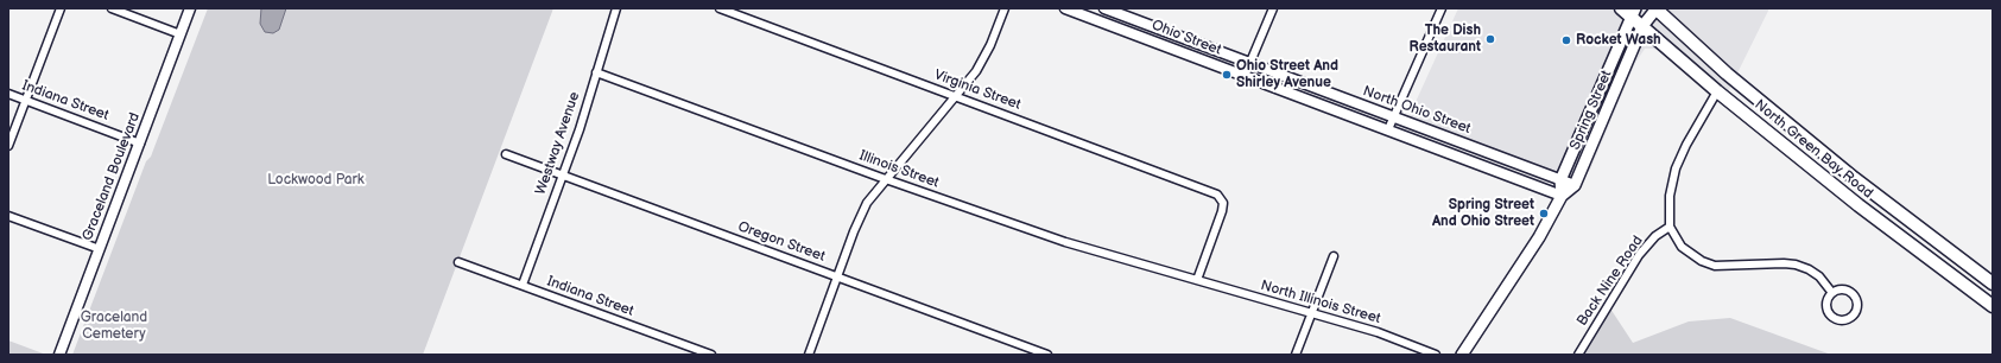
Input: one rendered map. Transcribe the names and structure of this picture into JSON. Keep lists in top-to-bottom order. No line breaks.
{"streets":{"main road":["Spring Street","North Green Bay Road"],"street":["Ohio Street","Virginia Street","Indiana Street","North Ohio Street","Westway Avenue","Illinois Street","Graceland Boulevard","Oregon Street","Back Nine Road","North Illinois Street"]},"crossings":[["Ohio Street","North Ohio Street"],["Virginia Street","Illinois Street"],["Virginia Street","North Illinois Street"],["Indiana Street","Westway Avenue"],["Indiana Street","Graceland Boulevard"],["North Ohio Street","Spring Street"],["Spring Street","North Green Bay Road"],["Westway Avenue","Illinois Street"],["Westway Avenue","Oregon Street"],["Illinois Street","North Illinois Street"]],"parks":["Lockwood Park","Graceland Cemetery"],"places":["The Dish Restaurant","Rocket Wash","Ohio Street And Shirley Avenue","Spring Street And Ohio Street"]}
